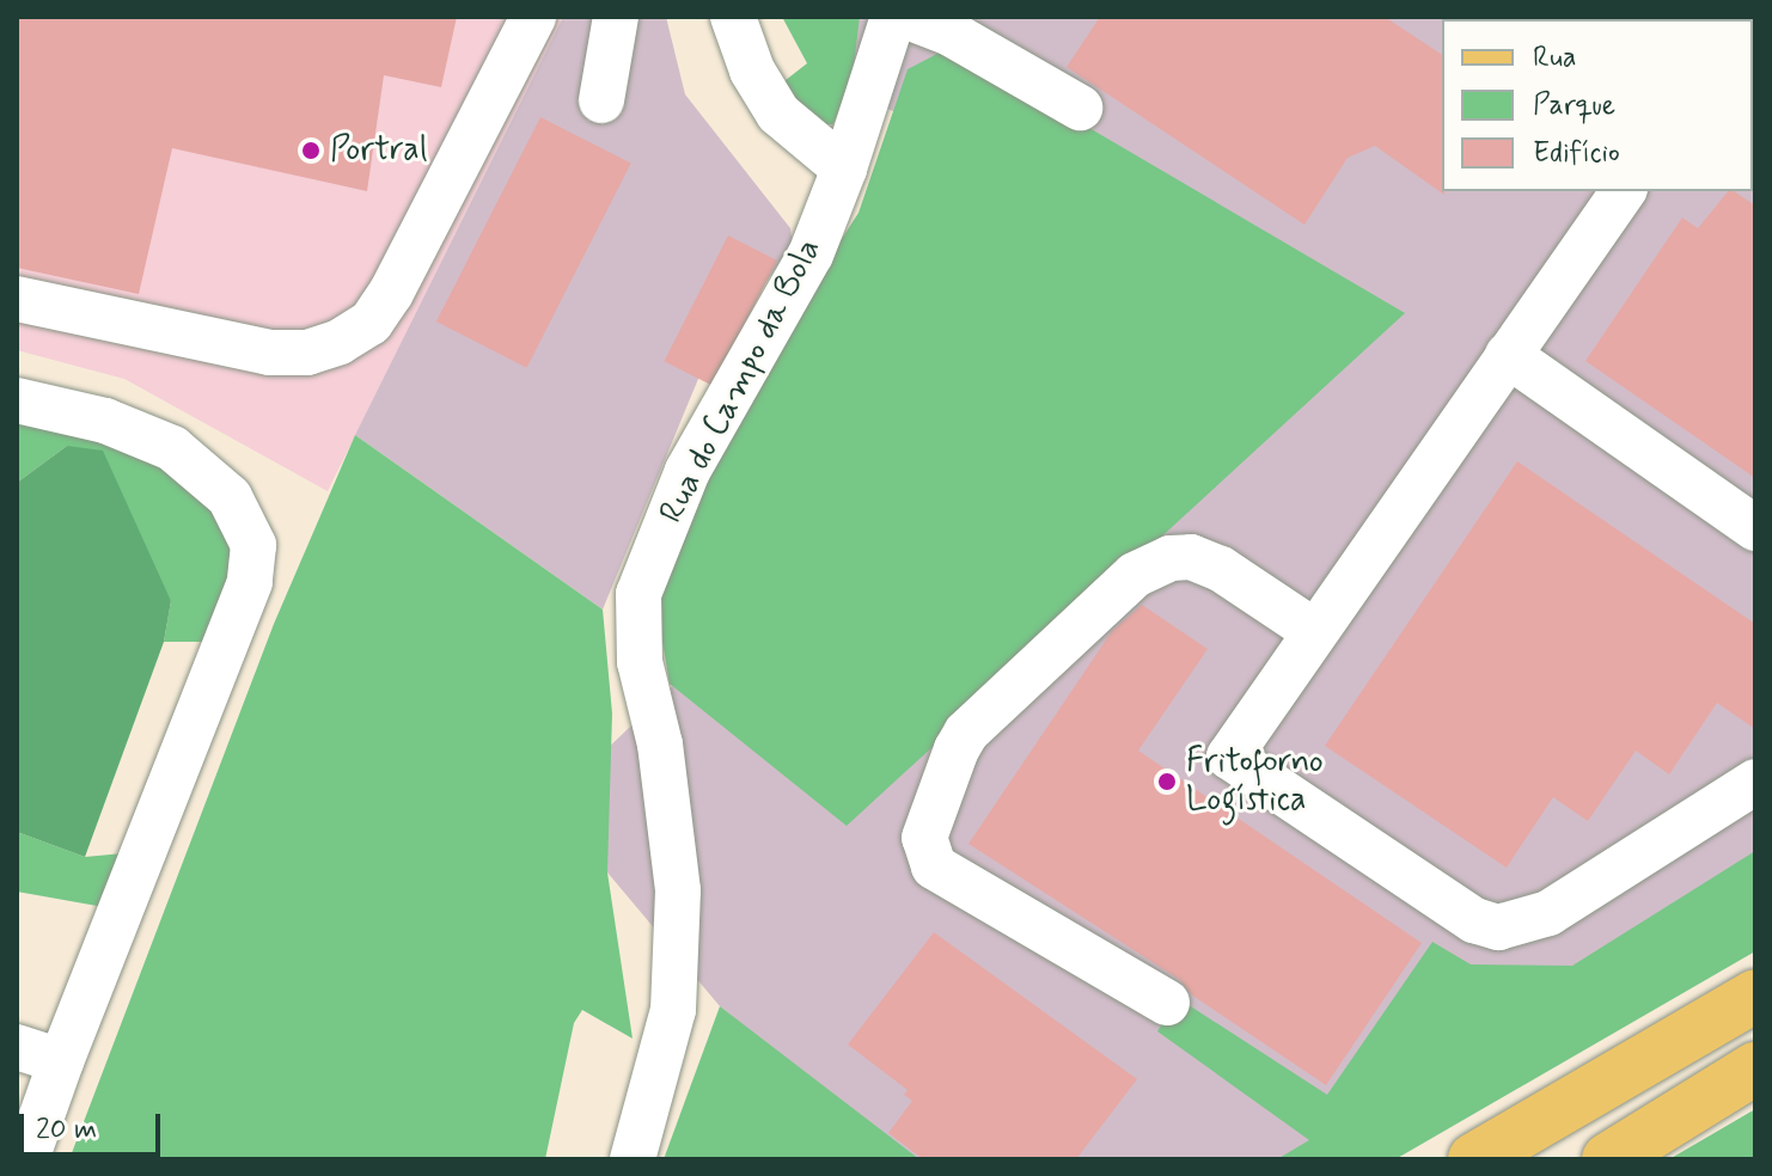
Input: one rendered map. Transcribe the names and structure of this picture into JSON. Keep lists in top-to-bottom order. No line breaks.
{"streets":{"street":["Rua do Campo da Bola"]},"places":["Portral","Fritoforno Logística"],"legend":["Rua","Parque","Edifício"],"scale_bar":"20 m"}
